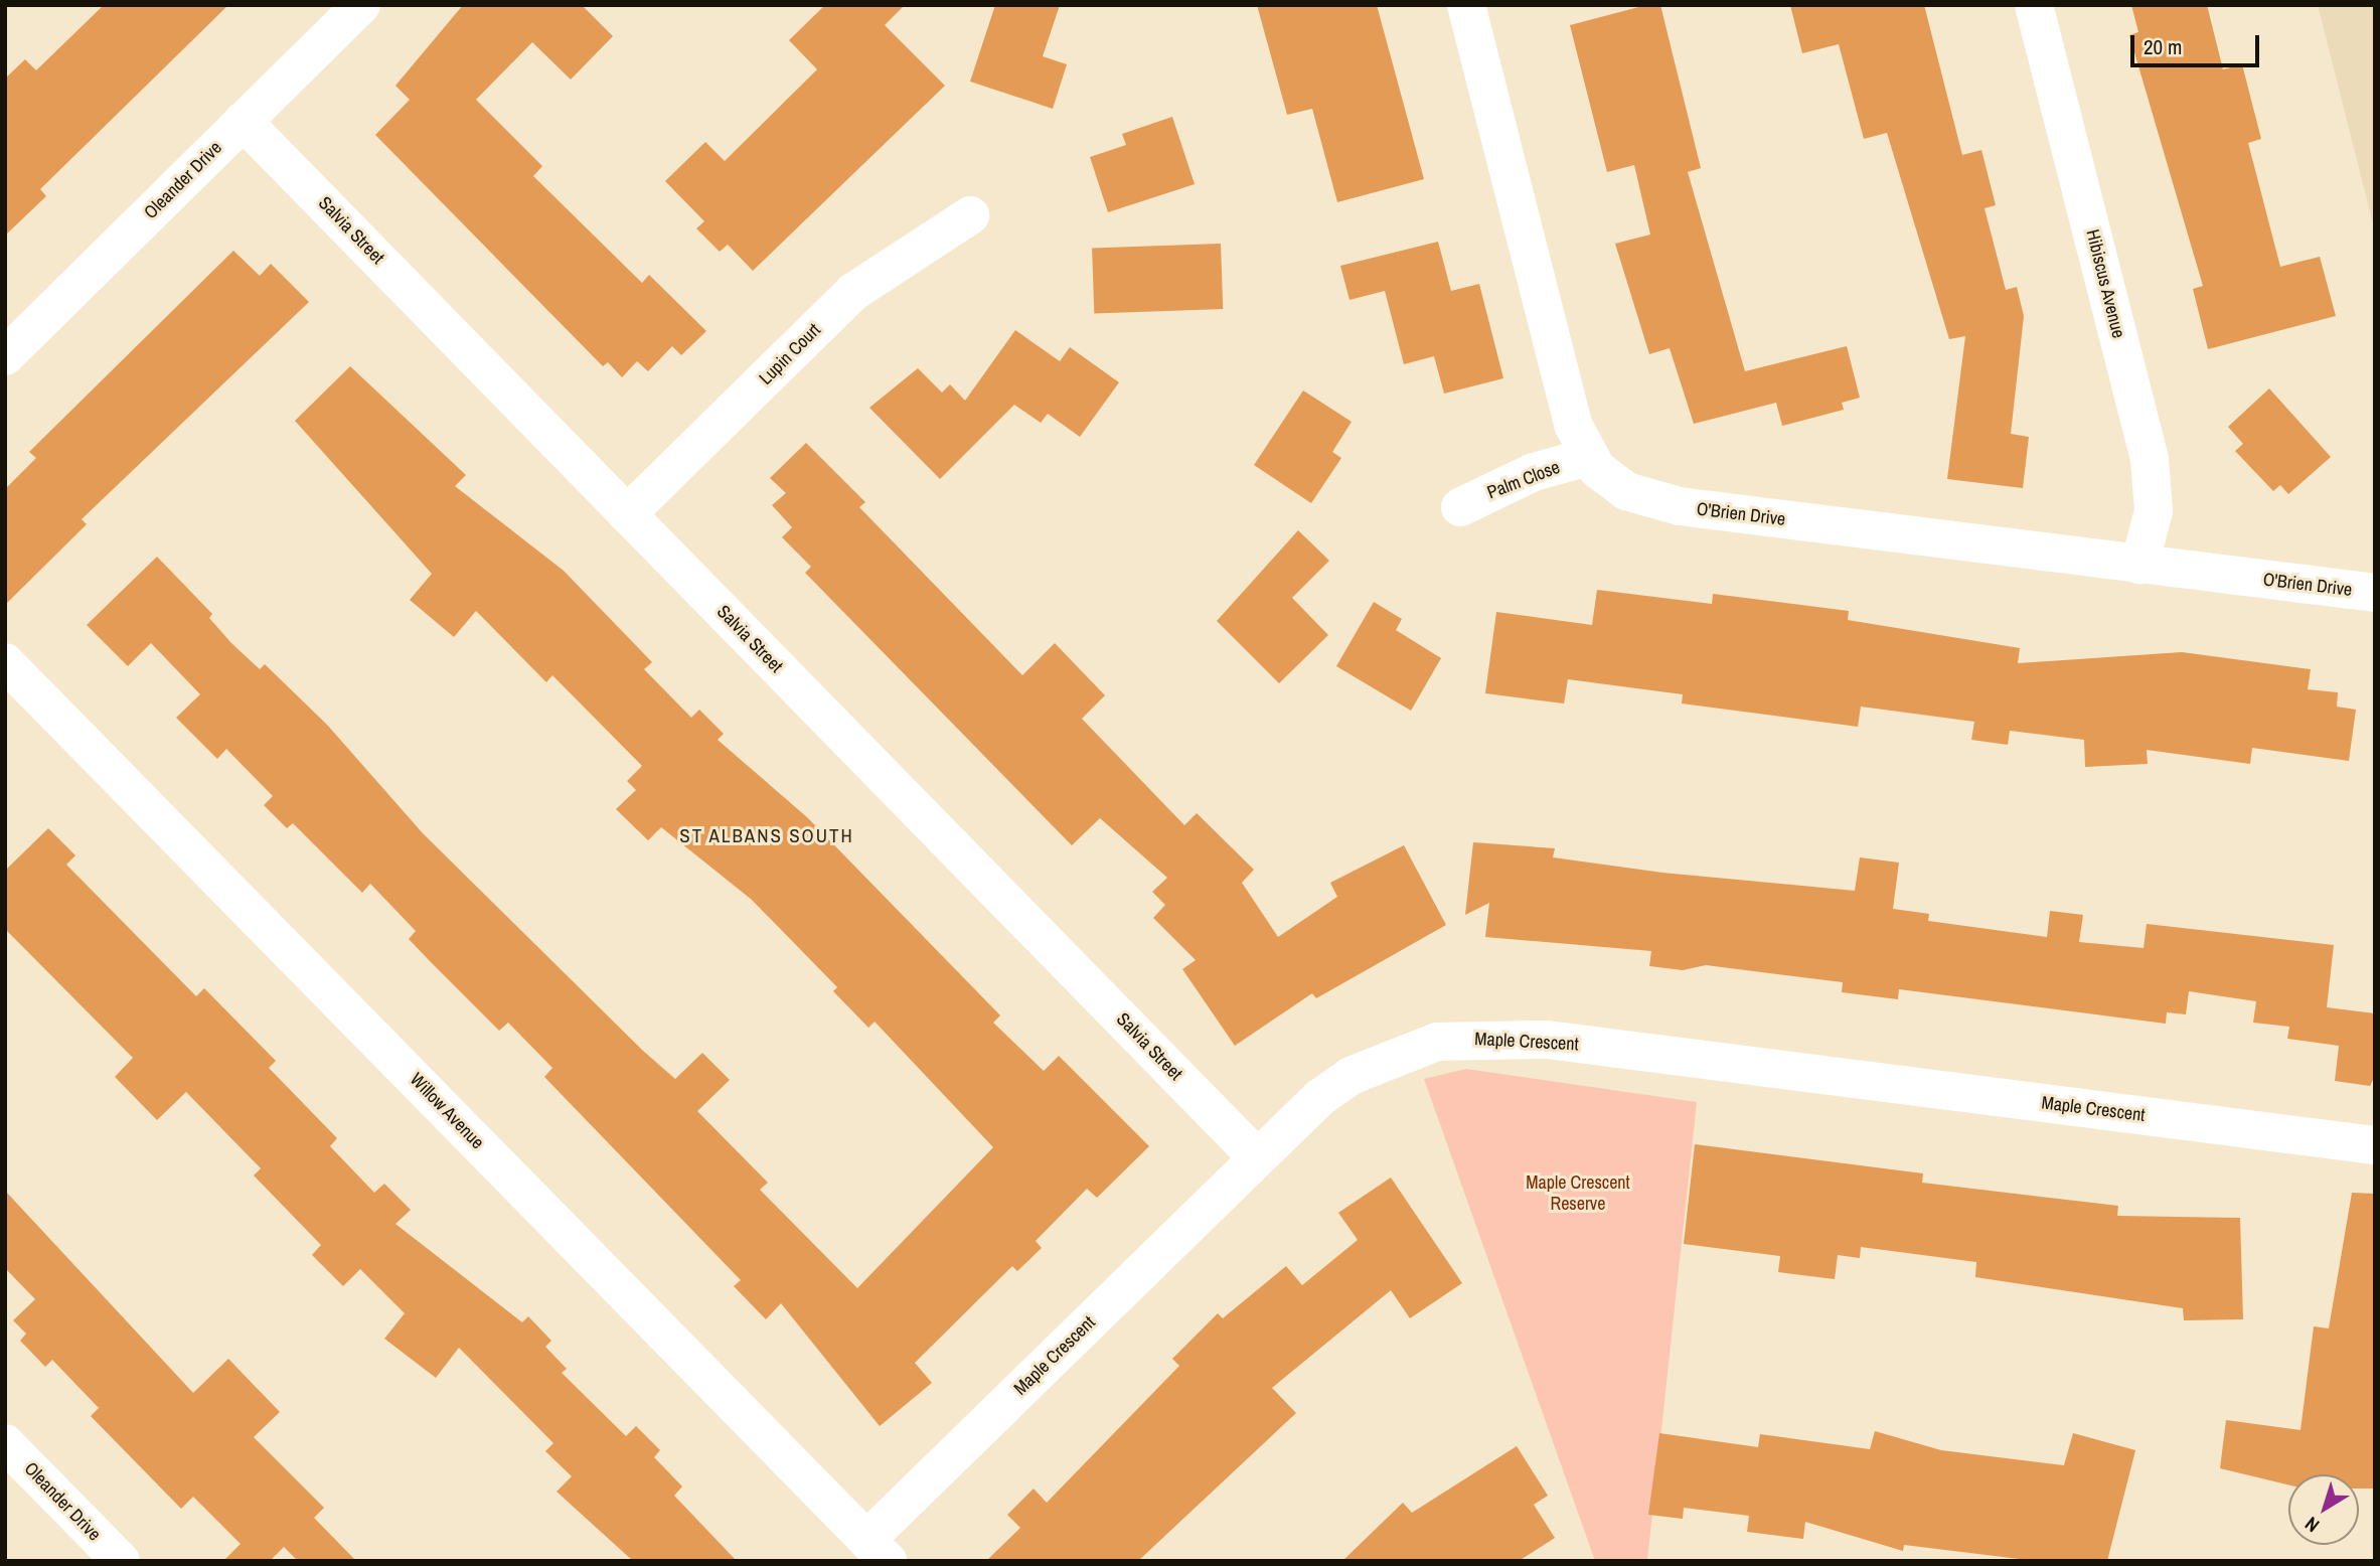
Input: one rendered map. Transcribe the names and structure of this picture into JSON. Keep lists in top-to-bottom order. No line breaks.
{"streets":{"street":["Oleander Drive","Salvia Street","Hibiscus Avenue","Lupin Court","Palm Close","O'Brien Drive","Maple Crescent","Willow Avenue"]},"crossings":[["Oleander Drive","Salvia Street"],["Salvia Street","Lupin Court"],["Salvia Street","Maple Crescent"],["Hibiscus Avenue","O'Brien Drive"],["Palm Close","O'Brien Drive"],["Maple Crescent","Willow Avenue"]],"districts":["ST ALBANS SOUTH"],"parks":["Maple Crescent Reserve"],"scale_bar":"20 m","north":"bottom left"}
